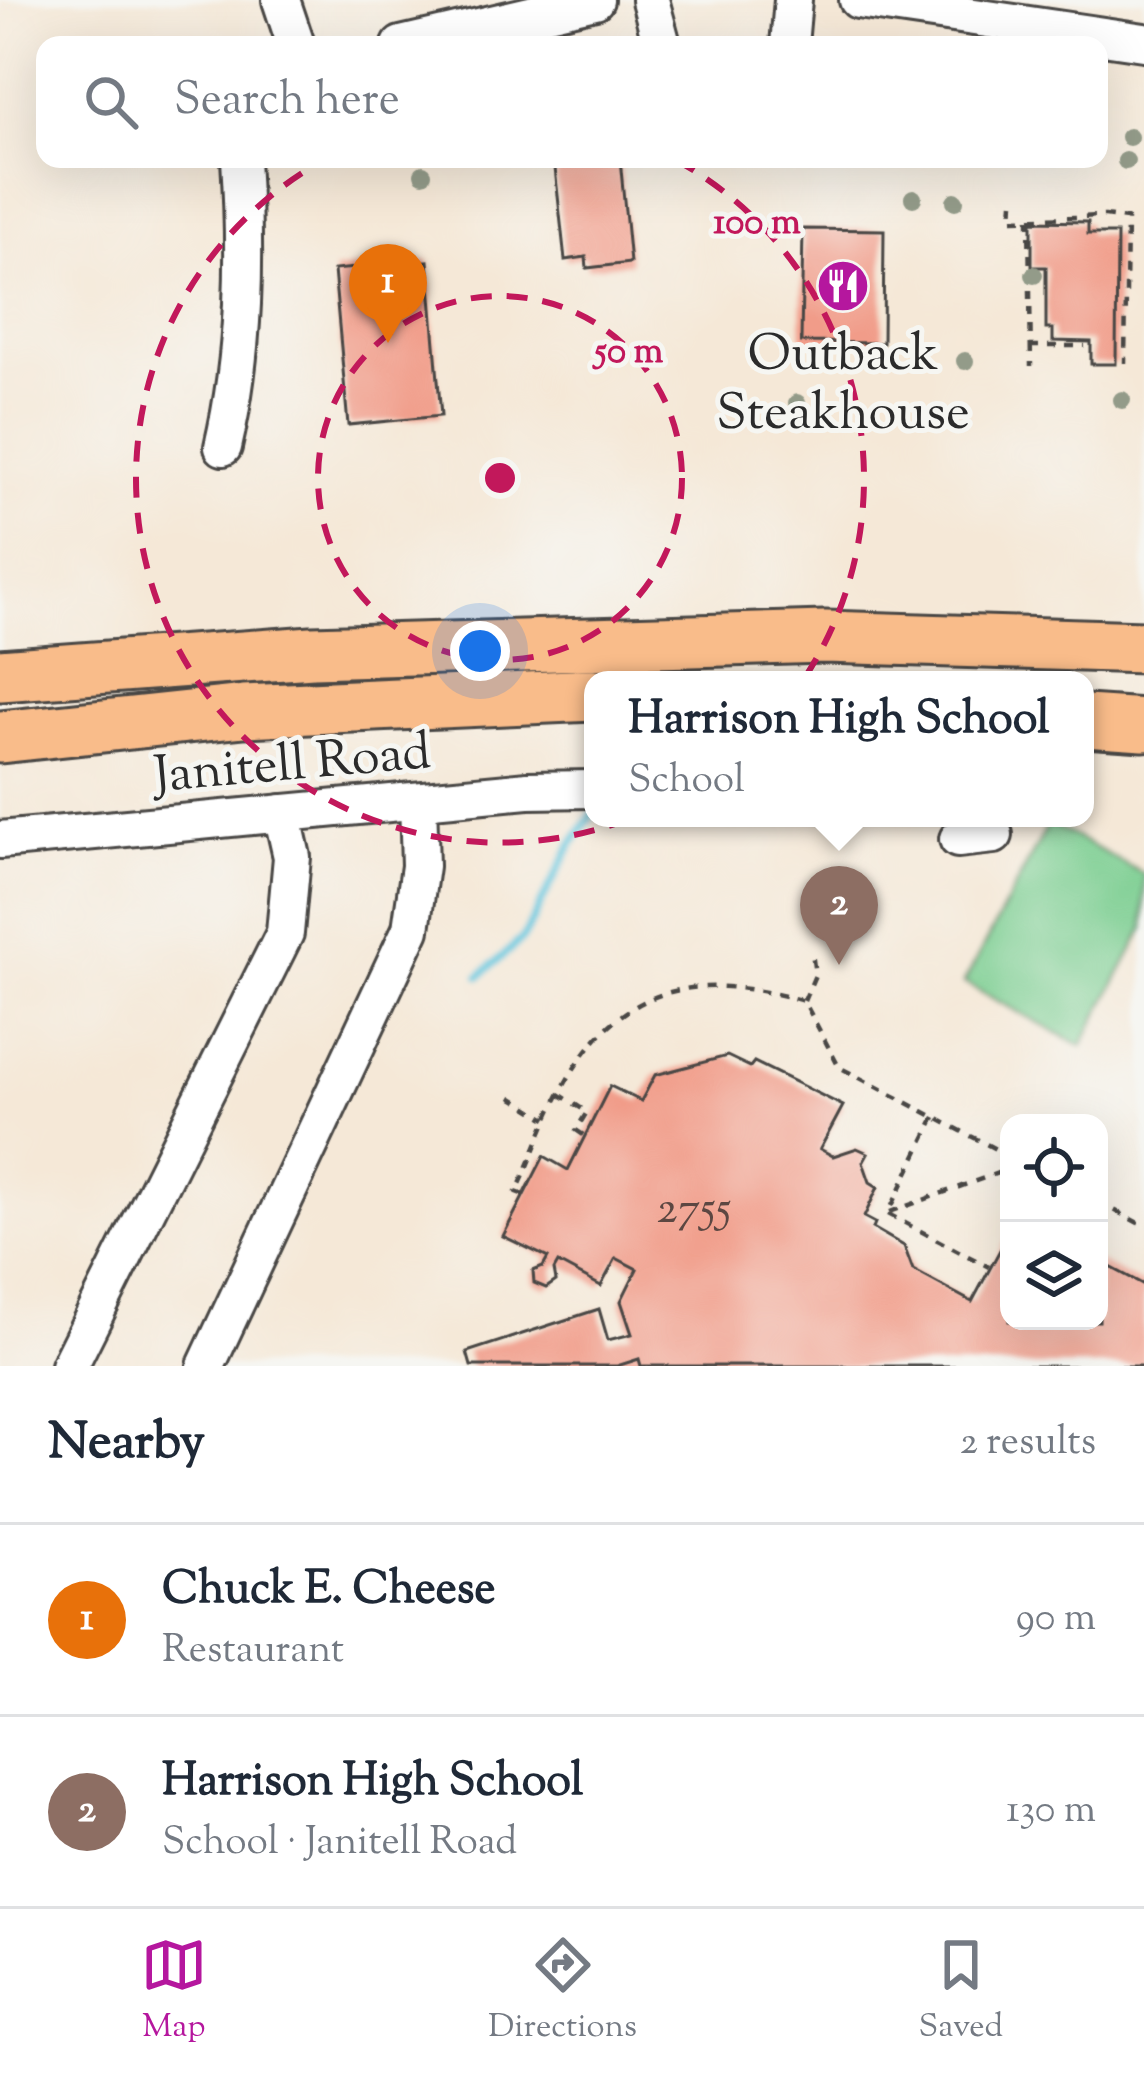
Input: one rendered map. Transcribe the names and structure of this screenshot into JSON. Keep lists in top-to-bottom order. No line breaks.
{"streets":{"street":["Janitell Road"]},"places":{"restaurant":["Outback Steakhouse"]},"house_numbers":["2755"],"page":{"search":"Search here","pins":["1","2"],"popup":["Harrison High School","School"],"heading":["Nearby","2 results"],"list":[{"mark":"1","name":"Chuck E. Cheese","note":"Restaurant","value":"90 m"},{"mark":"2","name":"Harrison High School","note":"School · Janitell Road","value":"130 m"}],"nav":["Map","Directions","Saved"]},"rings":["100 m","50 m"]}
